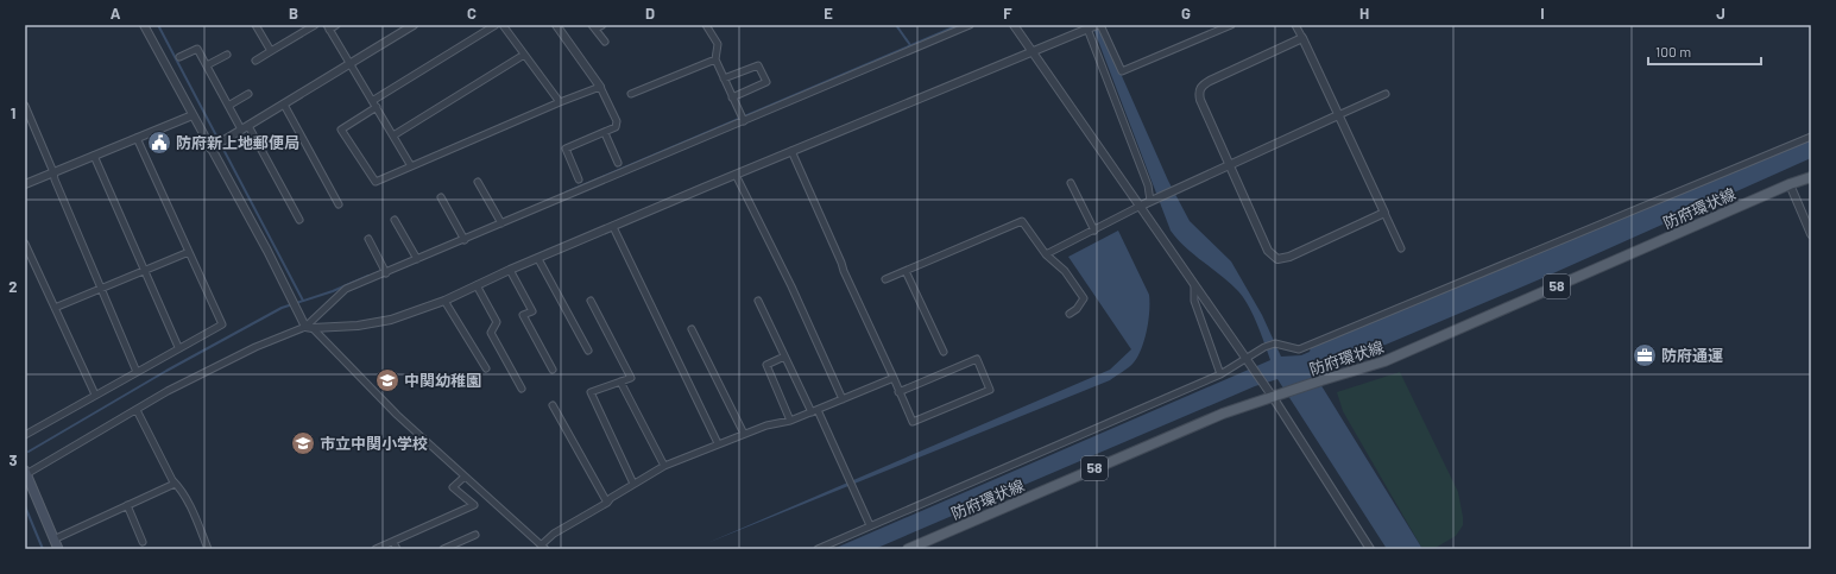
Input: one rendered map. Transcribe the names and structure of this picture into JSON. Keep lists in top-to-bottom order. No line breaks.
{"streets":{"main road":["防府環状線","58"]},"places":{"public building":["防府新上地郵便局"],"office":["防府通運"],"school or university":["中関幼稚園","市立中関小学校"]},"scale_bar":"100 m","grid":{"columns":["A","B","C","D","E","F","G","H","I","J"],"rows":["1","2","3"]}}
